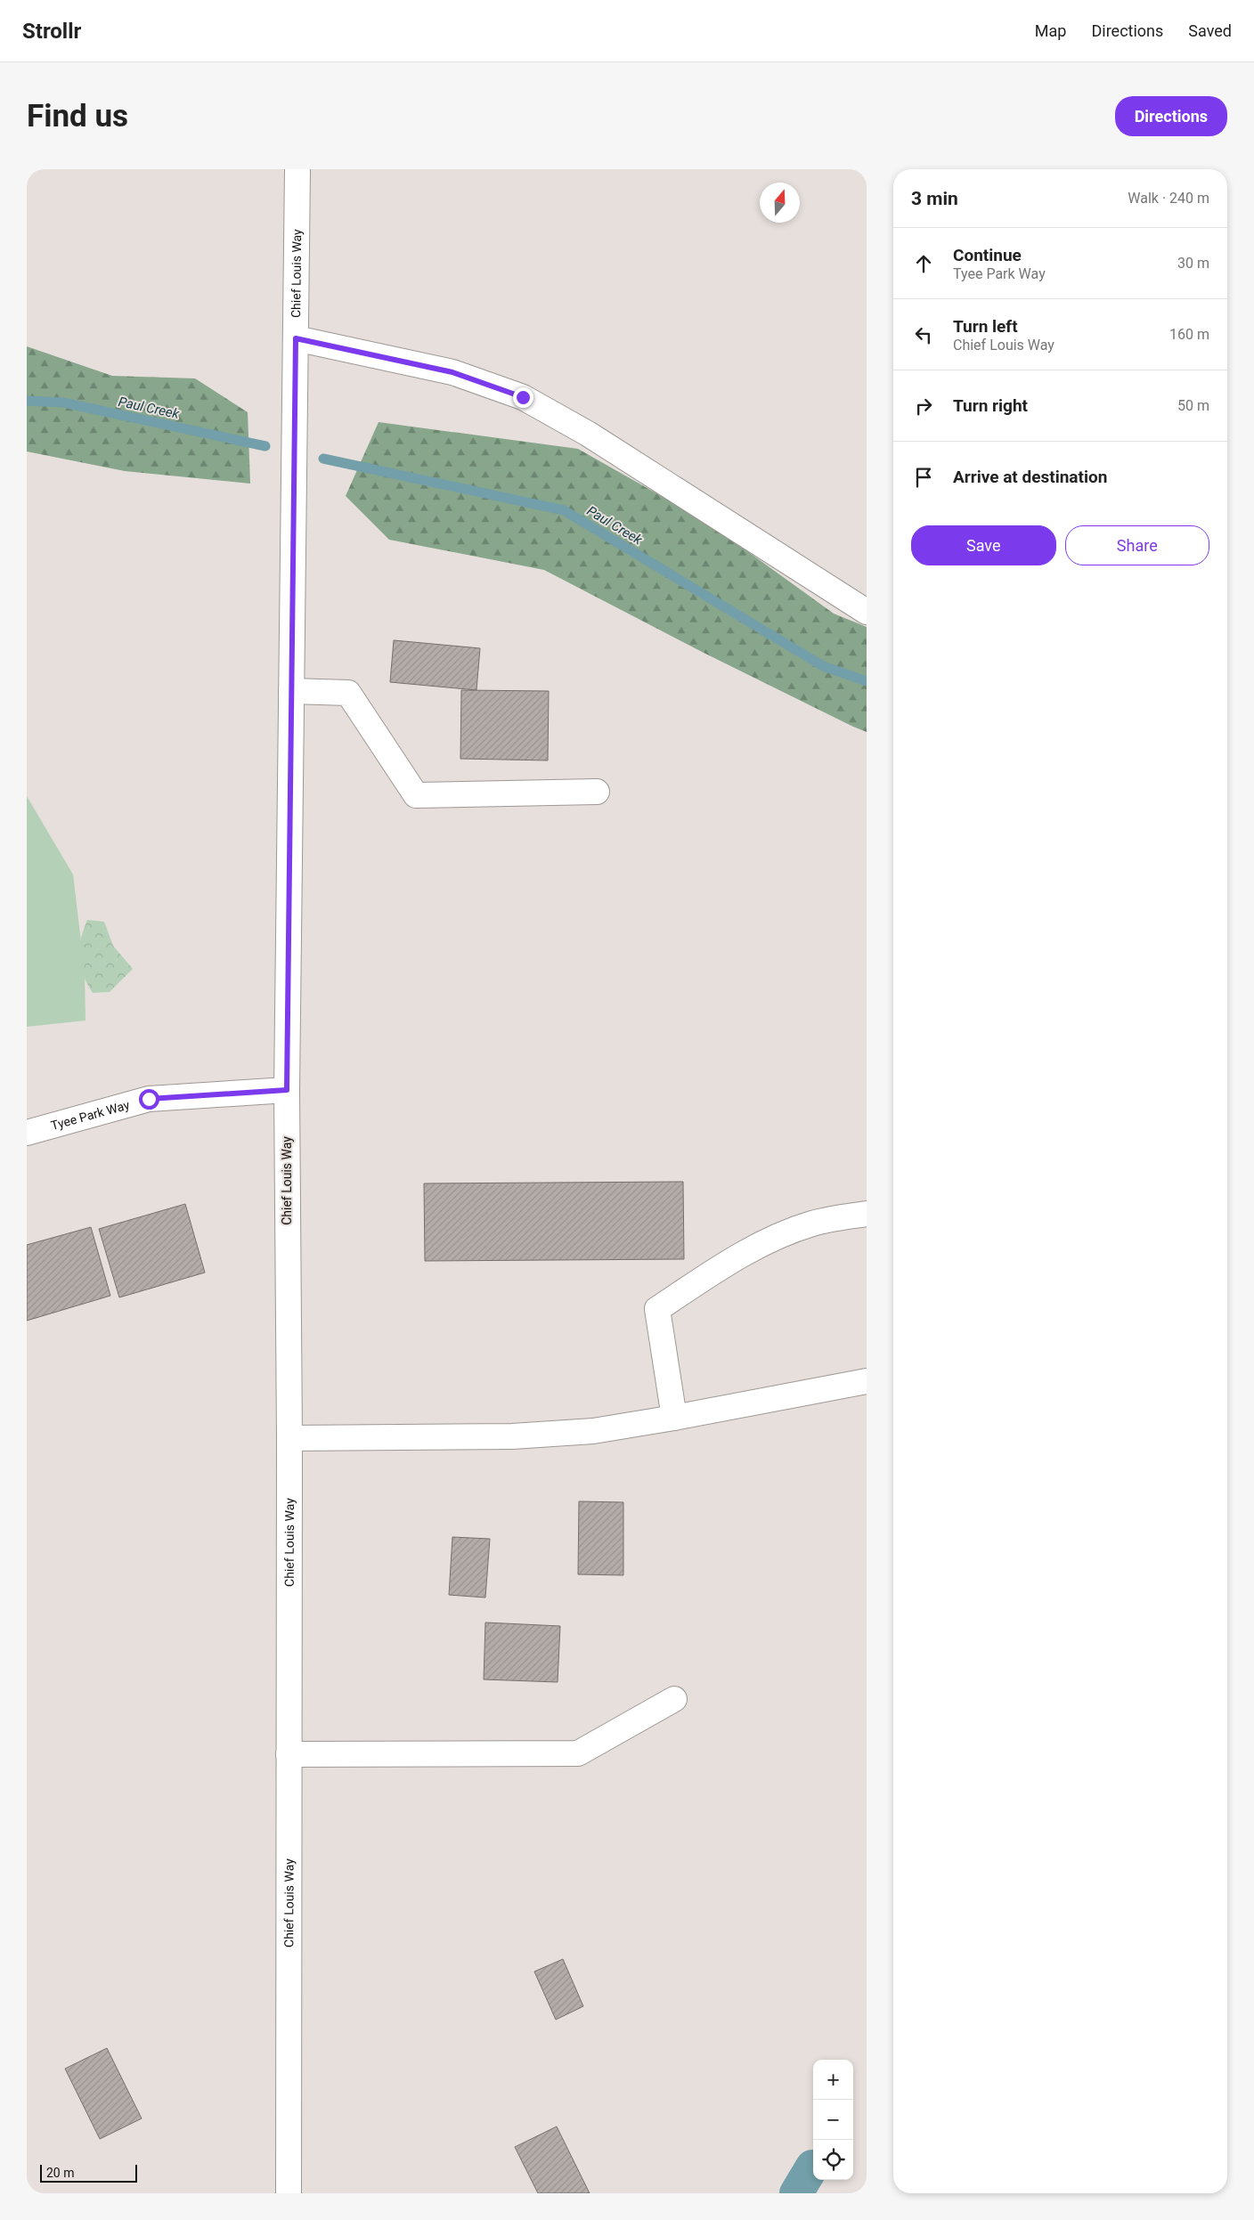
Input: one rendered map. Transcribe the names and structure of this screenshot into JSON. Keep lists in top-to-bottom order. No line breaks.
{"streets":{"street":["Chief Louis Way","Tyee Park Way"]},"crossings":[["Chief Louis Way","Tyee Park Way"]],"water":["Paul Creek"],"scale_bar":"20 m","north":"top","page":{"header":"Strollr","nav":["Map","Directions","Saved"],"buttons":["Directions",["Save","Share"]],"title":"Find us","heading":["3 min","Walk · 240 m"],"list":[["Continue","Tyee Park Way","30 m"],["Turn left","Chief Louis Way","160 m"],["Turn right","50 m"],"Arrive at destination"],"map_buttons":["+","−"],"scale":"20 m"}}
